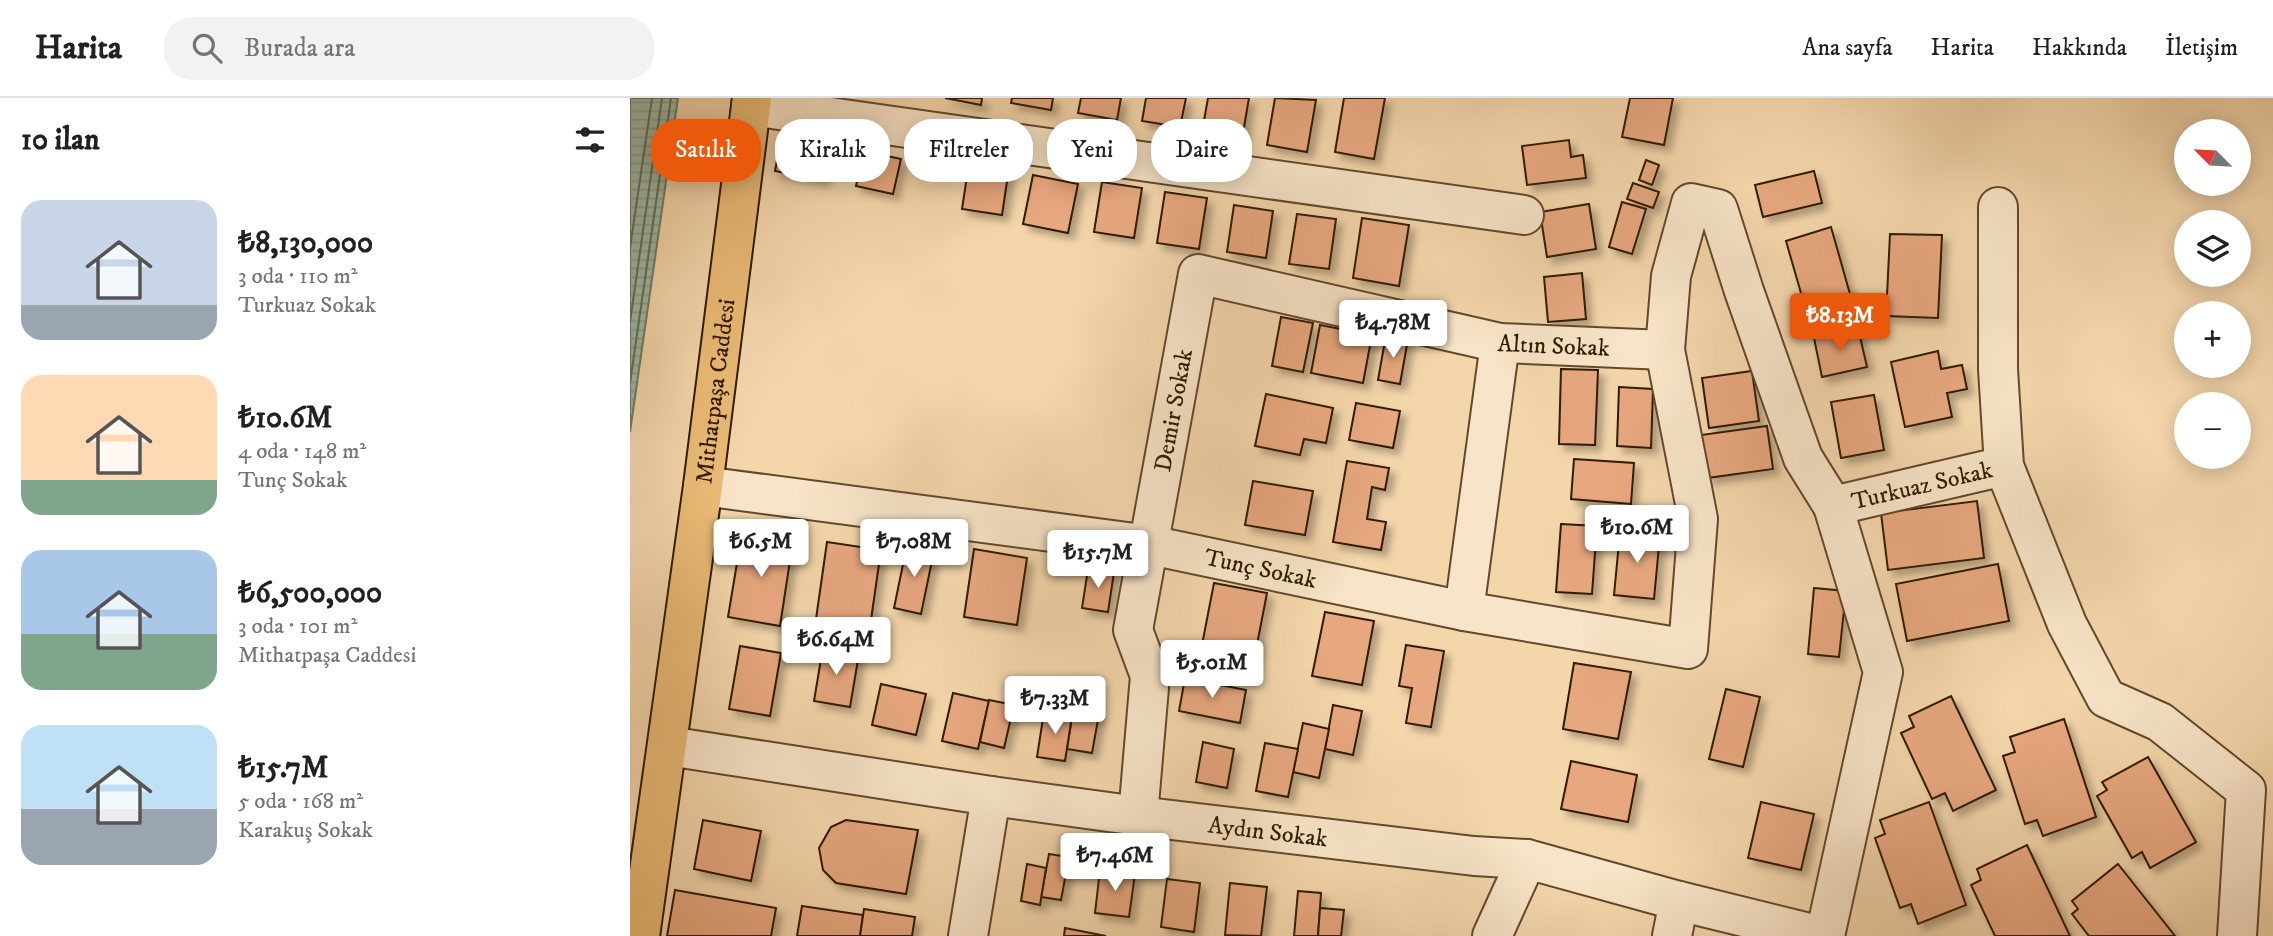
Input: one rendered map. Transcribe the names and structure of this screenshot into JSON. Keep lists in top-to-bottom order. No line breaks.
{"streets":{"main road":["Mithatpaşa Caddesi"],"street":["Altın Sokak","Demir Sokak","Turkuaz Sokak","Tunç Sokak","Aydın Sokak"]},"crossings":[["Altın Sokak","Demir Sokak"],["Altın Sokak","Turkuaz Sokak"],["Altın Sokak","Tunç Sokak"],["Mithatpaşa Caddesi","Tunç Sokak"],["Mithatpaşa Caddesi","Aydın Sokak"],["Demir Sokak","Tunç Sokak"],["Demir Sokak","Aydın Sokak"],["Turkuaz Sokak","Tunç Sokak"]],"north":"top left","page":{"header":"Harita","search":"Burada ara","nav":["Ana sayfa","Harita","Hakkında","İletişim"],"heading":"10 ilan","map_buttons":["+","−"],"chip":["Satılık","Kiralık","Filtreler","Yeni","Daire"],"list":[{"name":"₺8,130,000","note":"3 oda · 110 m² · Turkuaz Sokak"},{"name":"₺10.6M","note":"4 oda · 148 m² · Tunç Sokak"},{"name":"₺6,500,000","note":"3 oda · 101 m² · Mithatpaşa Caddesi"},{"name":"₺15.7M","note":"5 oda · 168 m² · Karakuş Sokak"}],"price":["₺8.13M","₺4.78M","₺10.6M","₺6.5M","₺7.08M","₺15.7M","₺6.64M","₺5.01M","₺7.33M","₺7.46M"]}}
